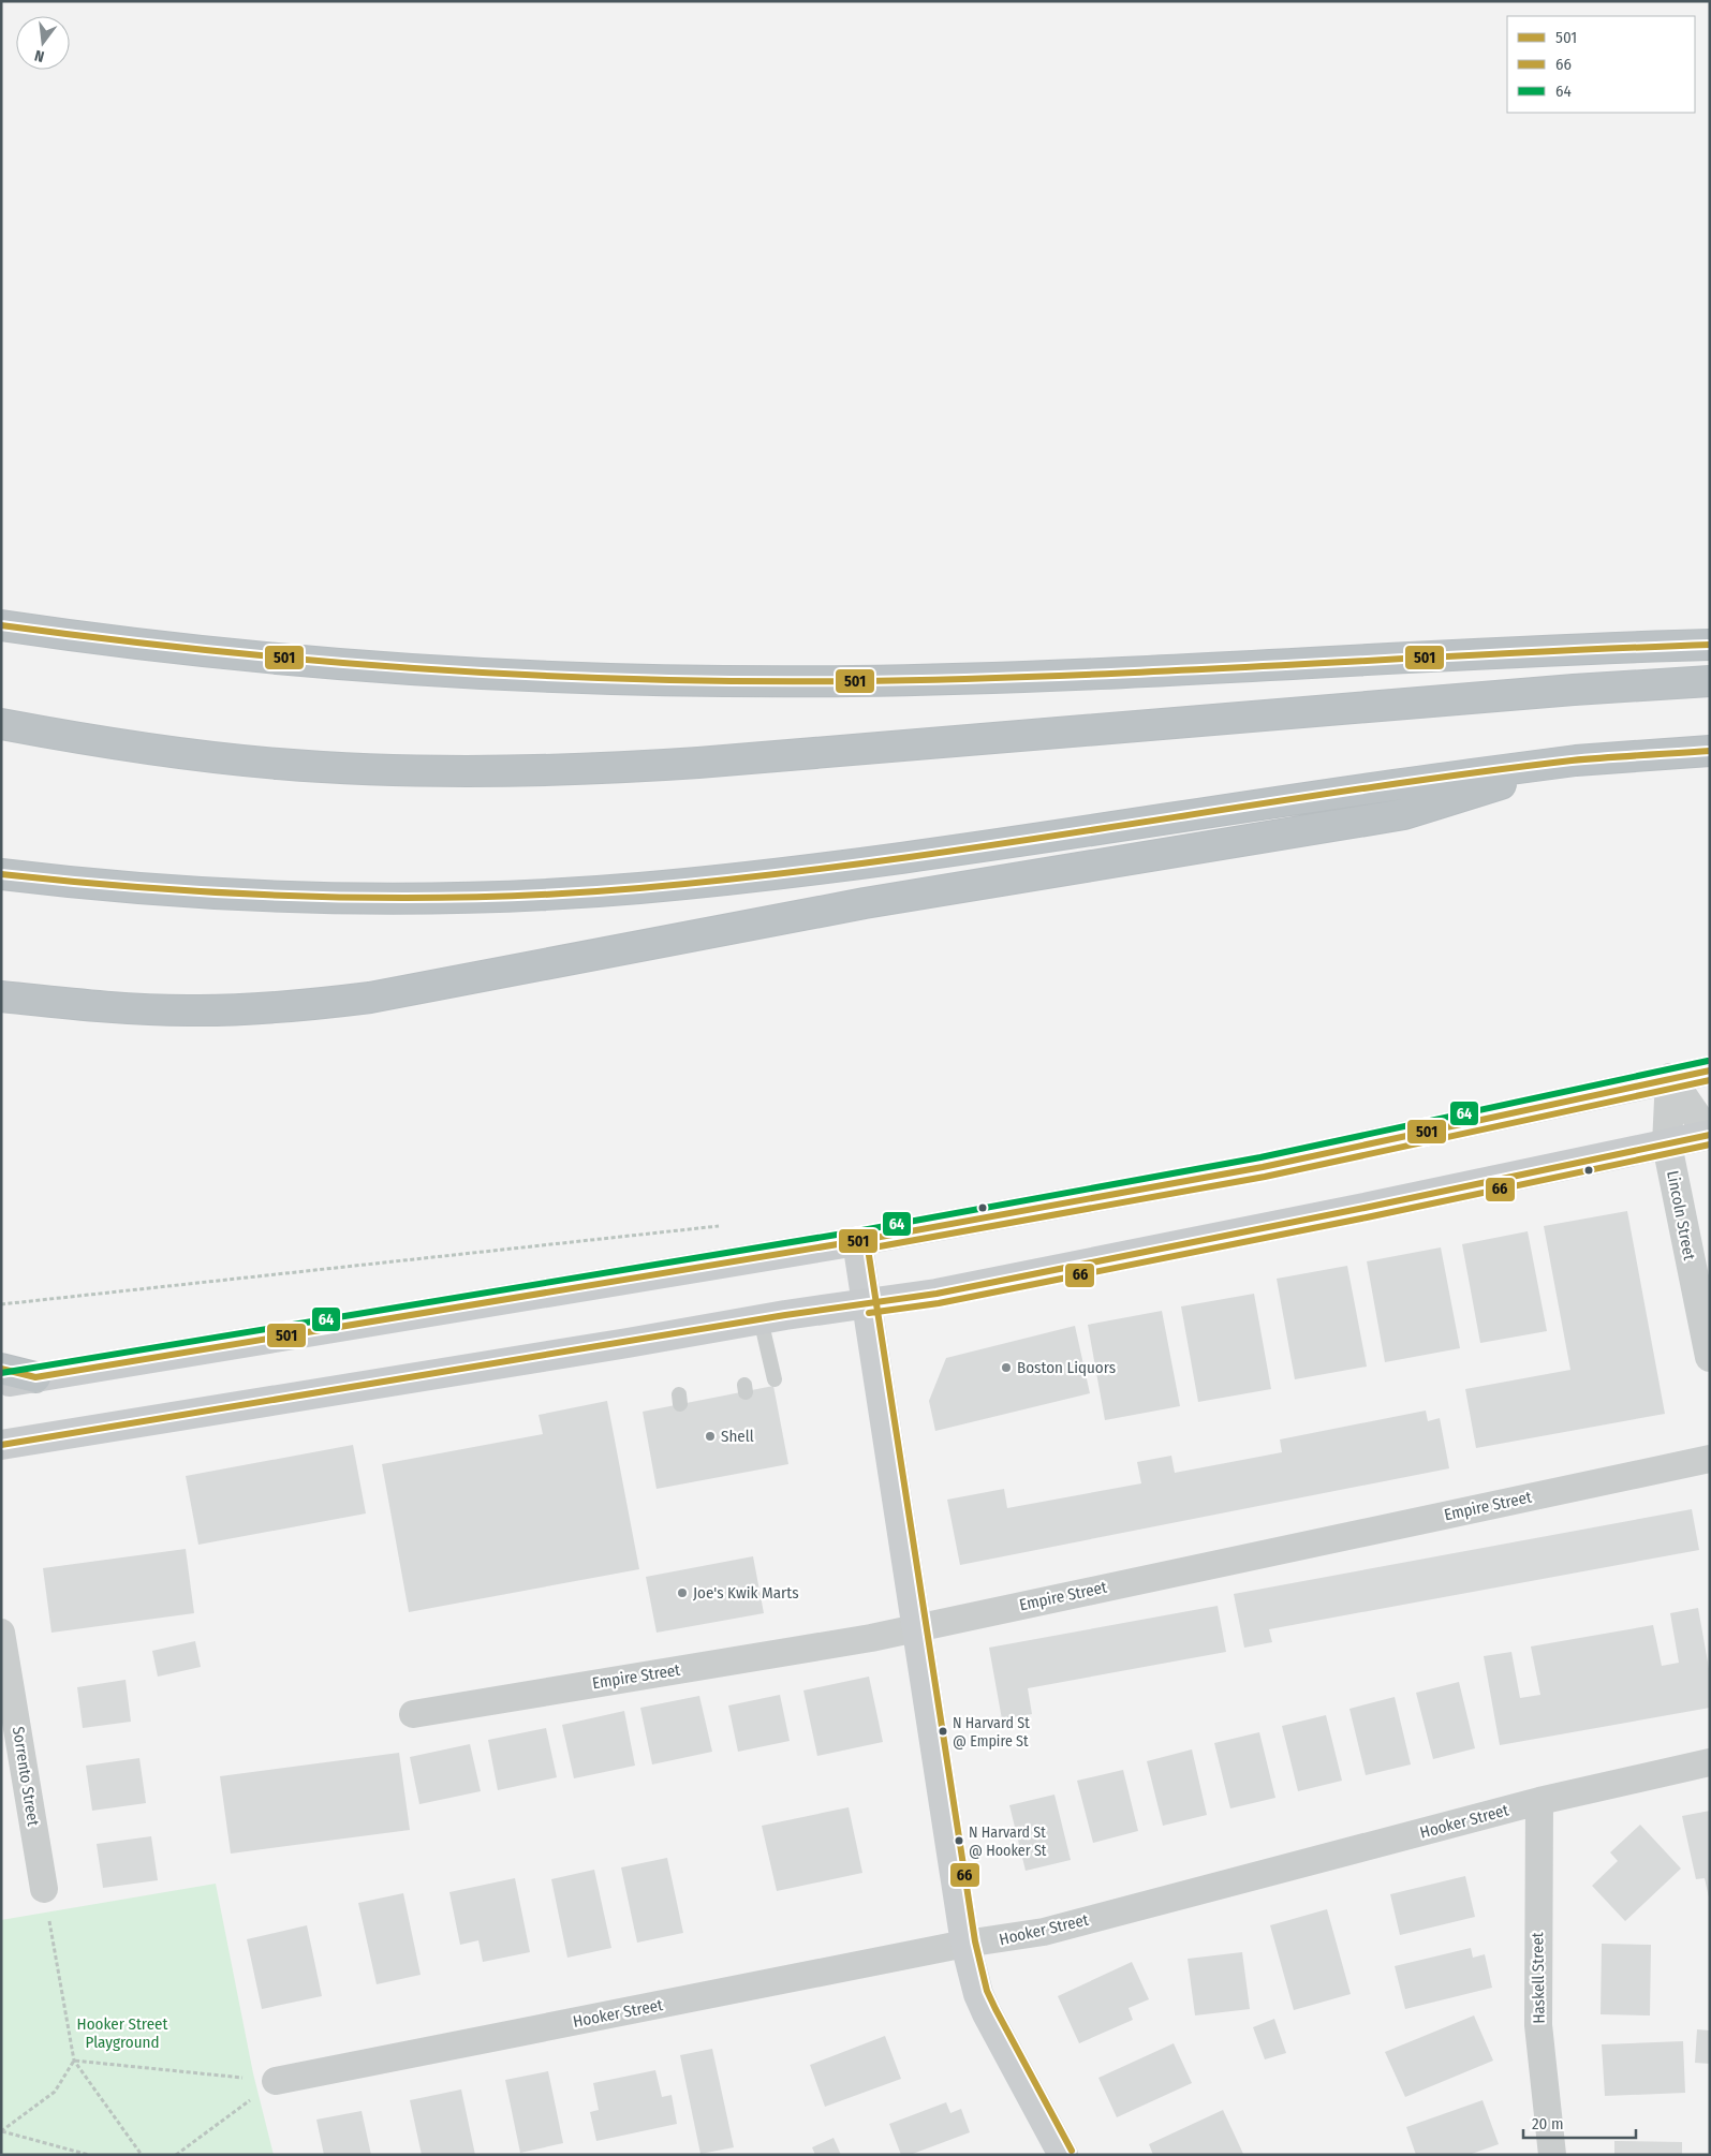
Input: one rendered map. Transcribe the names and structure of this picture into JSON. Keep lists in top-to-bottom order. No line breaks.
{"streets":{"street":["Lincoln Street","Empire Street","Sorrento Street","Hooker Street","Haskell Street"]},"crossings":[["Hooker Street","Haskell Street"]],"parks":["Hooker Street Playground"],"places":["Boston Liquors","Shell","Joe's Kwik Marts","N Harvard St @ Empire St","N Harvard St @ Hooker St"],"lines":["transit line 501","transit line 64","transit line 66"],"legend":["501","66","64"],"scale_bar":"20 m","north":"bottom"}
